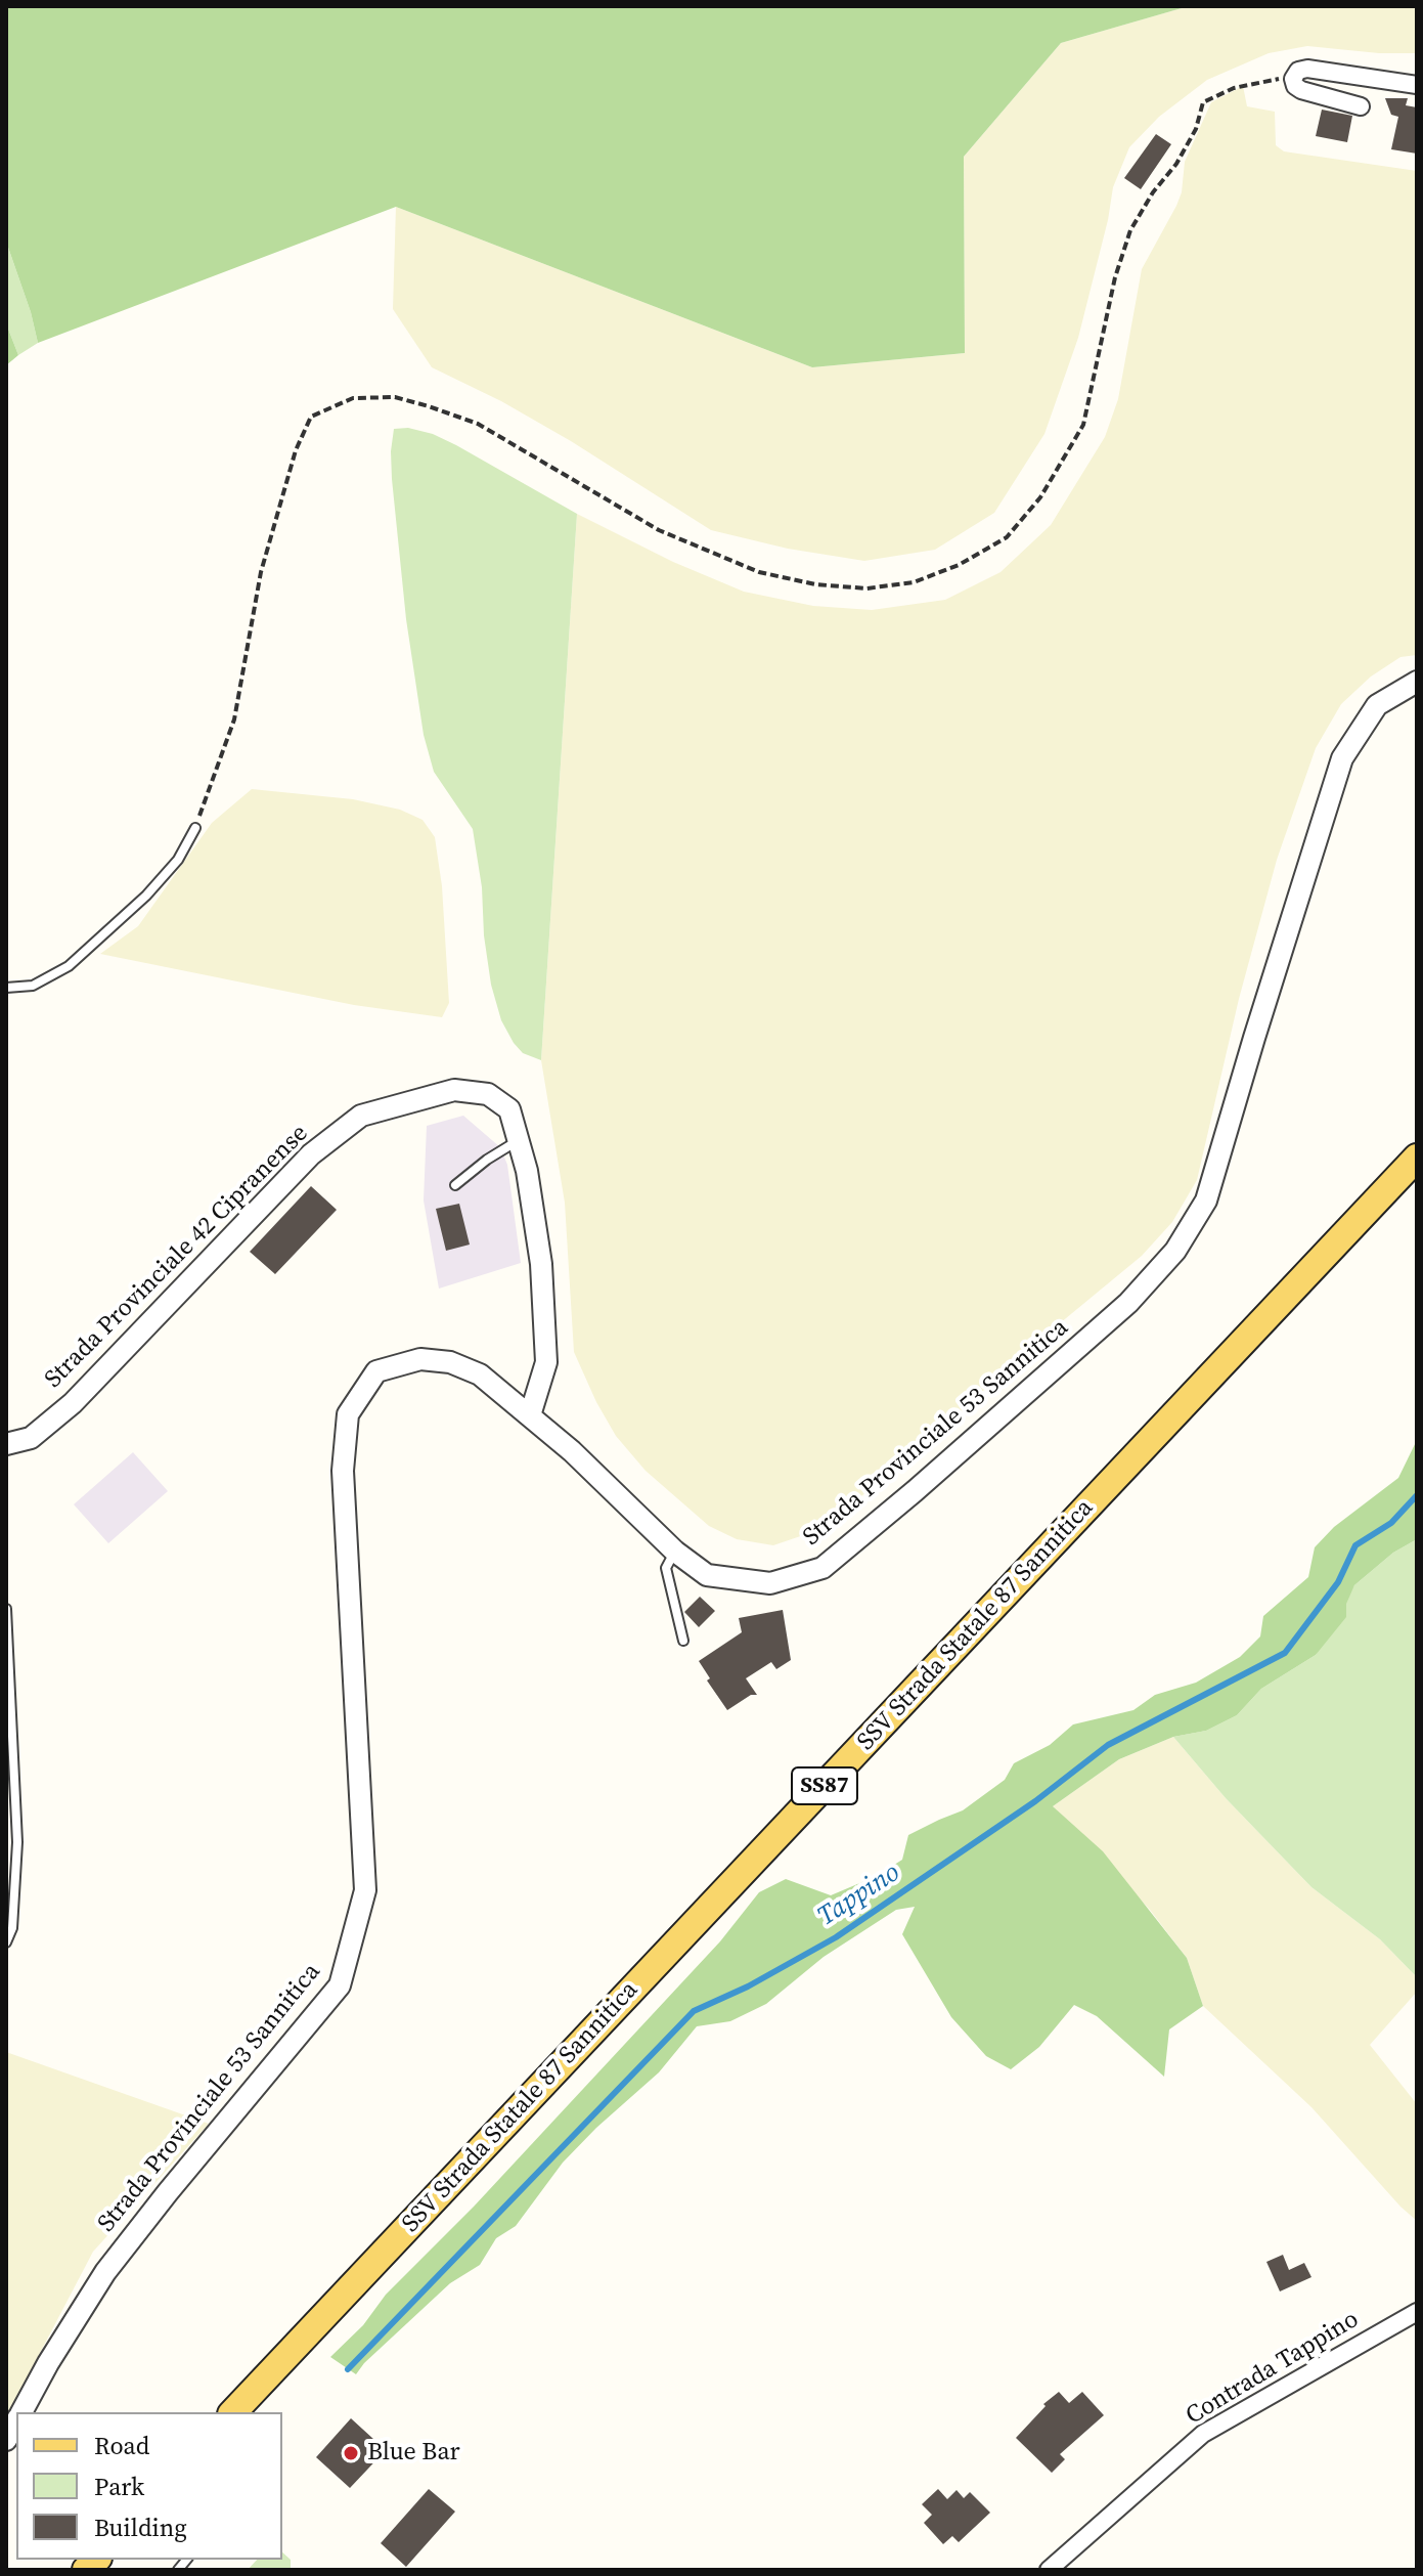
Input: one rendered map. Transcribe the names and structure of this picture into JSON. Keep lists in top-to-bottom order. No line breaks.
{"streets":{"main road":["SSV Strada Statale 87 Sannitica","SS87"],"street":["Strada Provinciale 42 Cipranense","Strada Provinciale 53 Sannitica","Contrada Tappino"]},"crossings":[["Strada Provinciale 42 Cipranense","Strada Provinciale 53 Sannitica"]],"water":["Tappino"],"places":["Blue Bar"],"legend":["Road","Park","Building"]}
